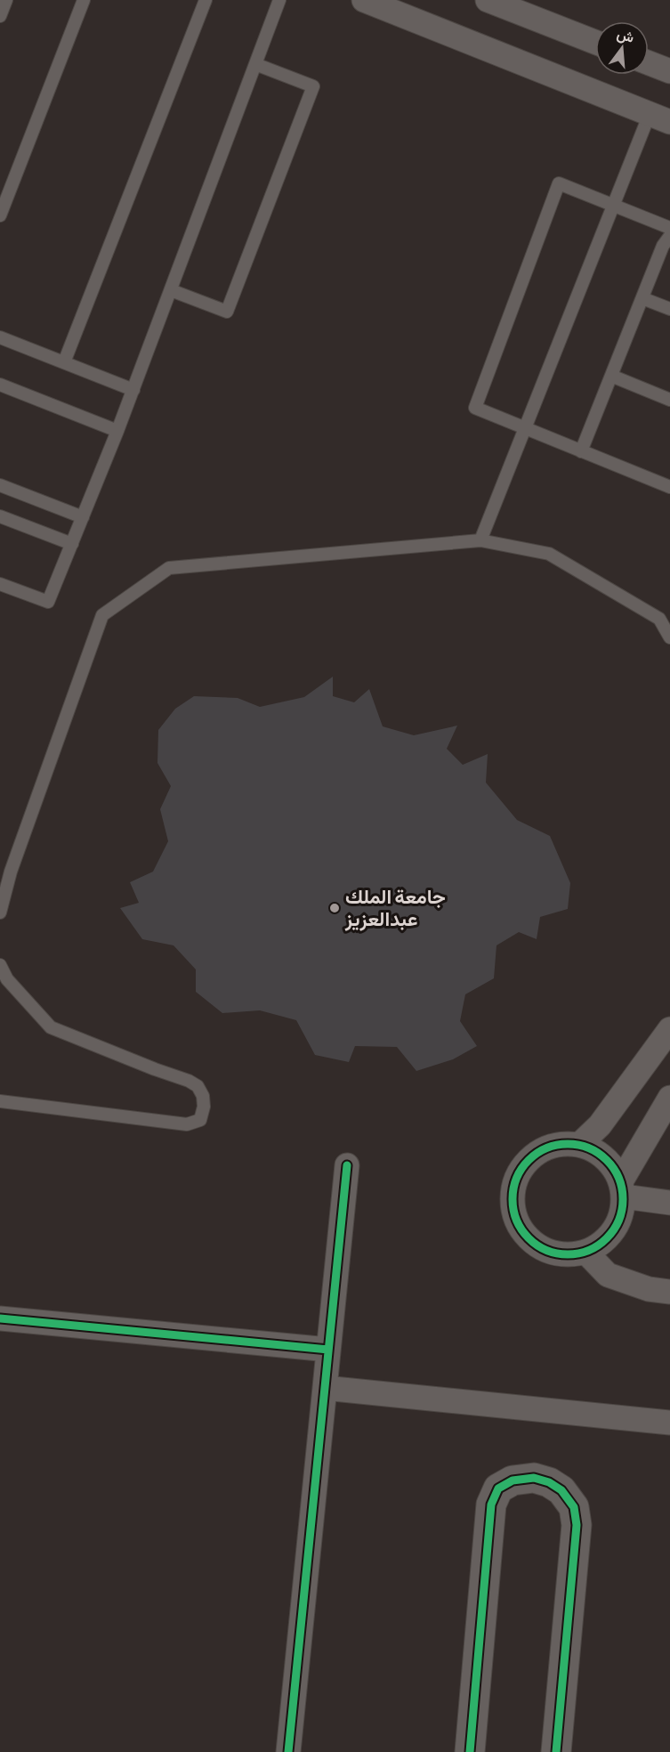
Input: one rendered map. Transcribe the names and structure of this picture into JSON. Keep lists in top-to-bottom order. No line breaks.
{"places":["جامعة الملك عبدالعزيز"],"north":"top"}
